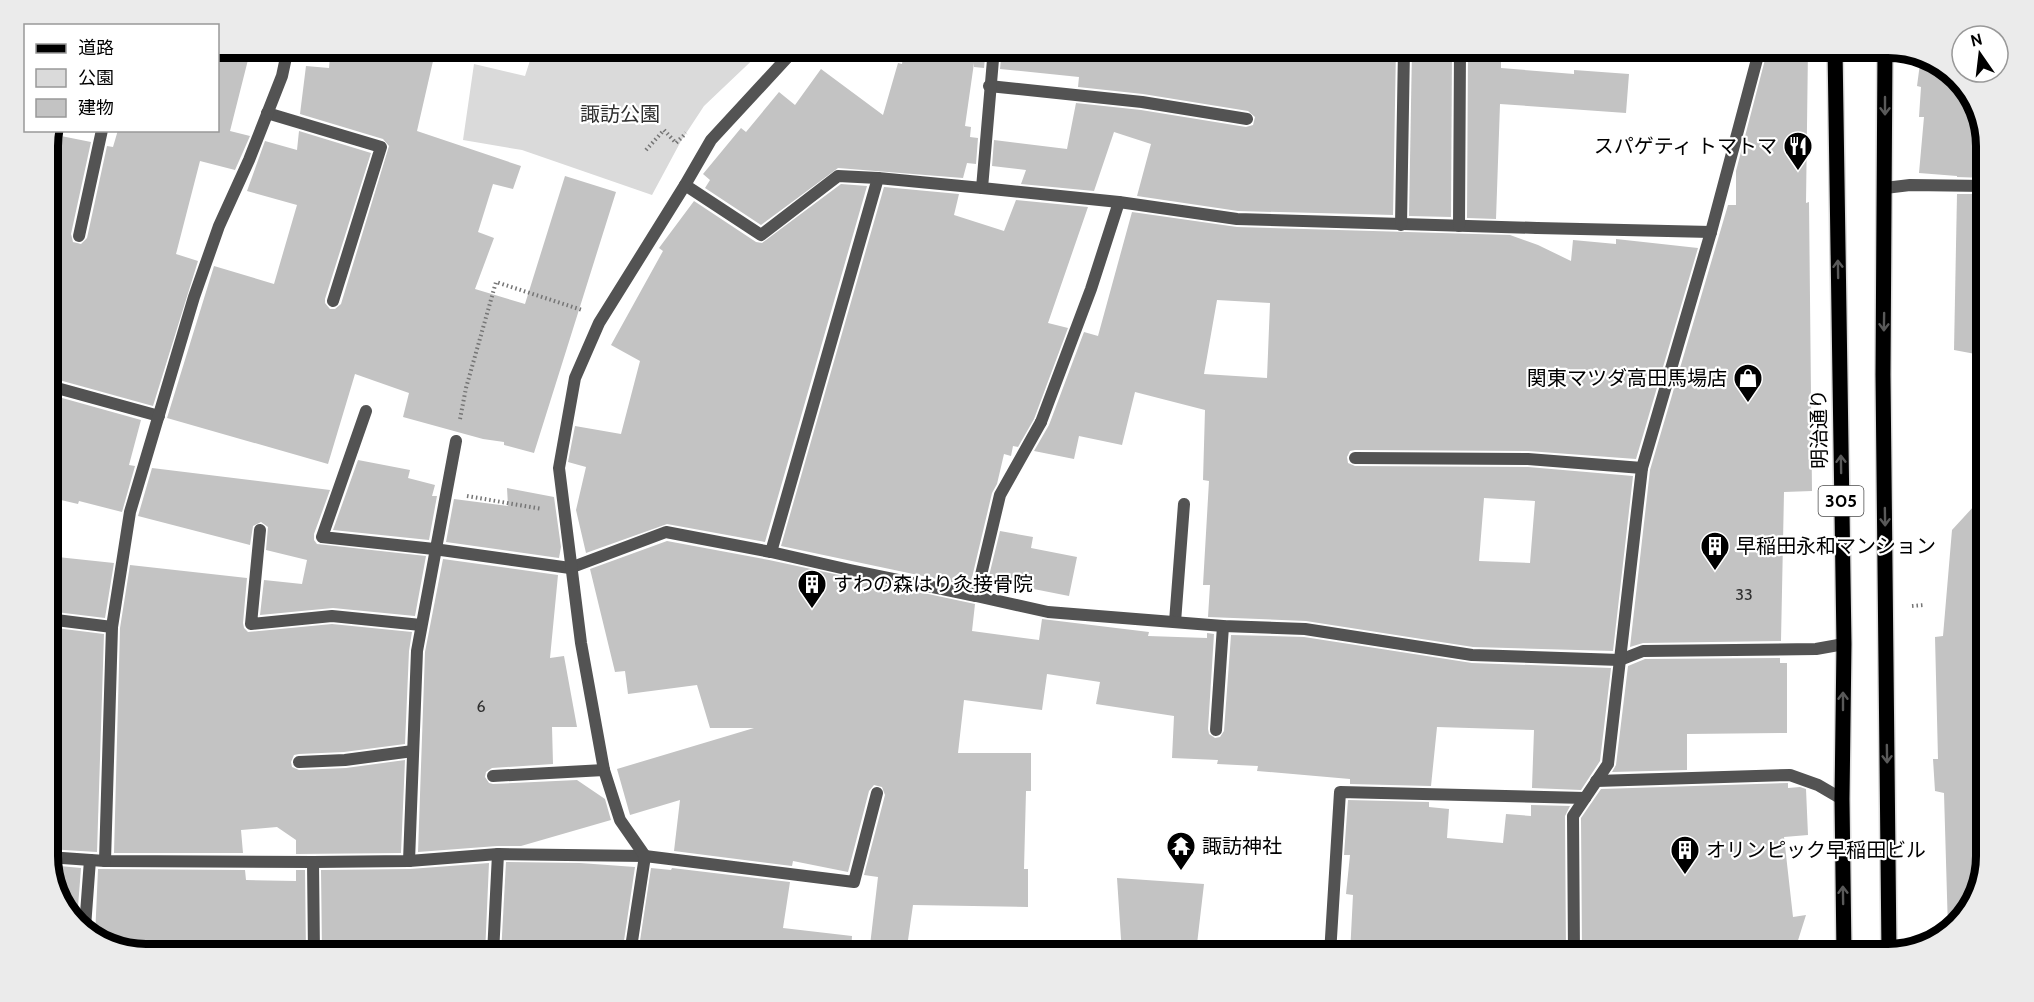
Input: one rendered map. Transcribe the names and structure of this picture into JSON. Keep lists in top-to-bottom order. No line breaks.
{"streets":{"main road":["明治通り","305"]},"parks":["諏訪公園"],"places":{"restaurant":["スパゲティ トマトマ"],"shop":["関東マツダ高田馬場店"],"building":["早稲田永和マンション","すわの森はり灸接骨院","オリンピック早稲田ビル"],"temple":["諏訪神社"]},"house_numbers":["33","6"],"legend":["道路","公園","建物"],"north":"top"}
